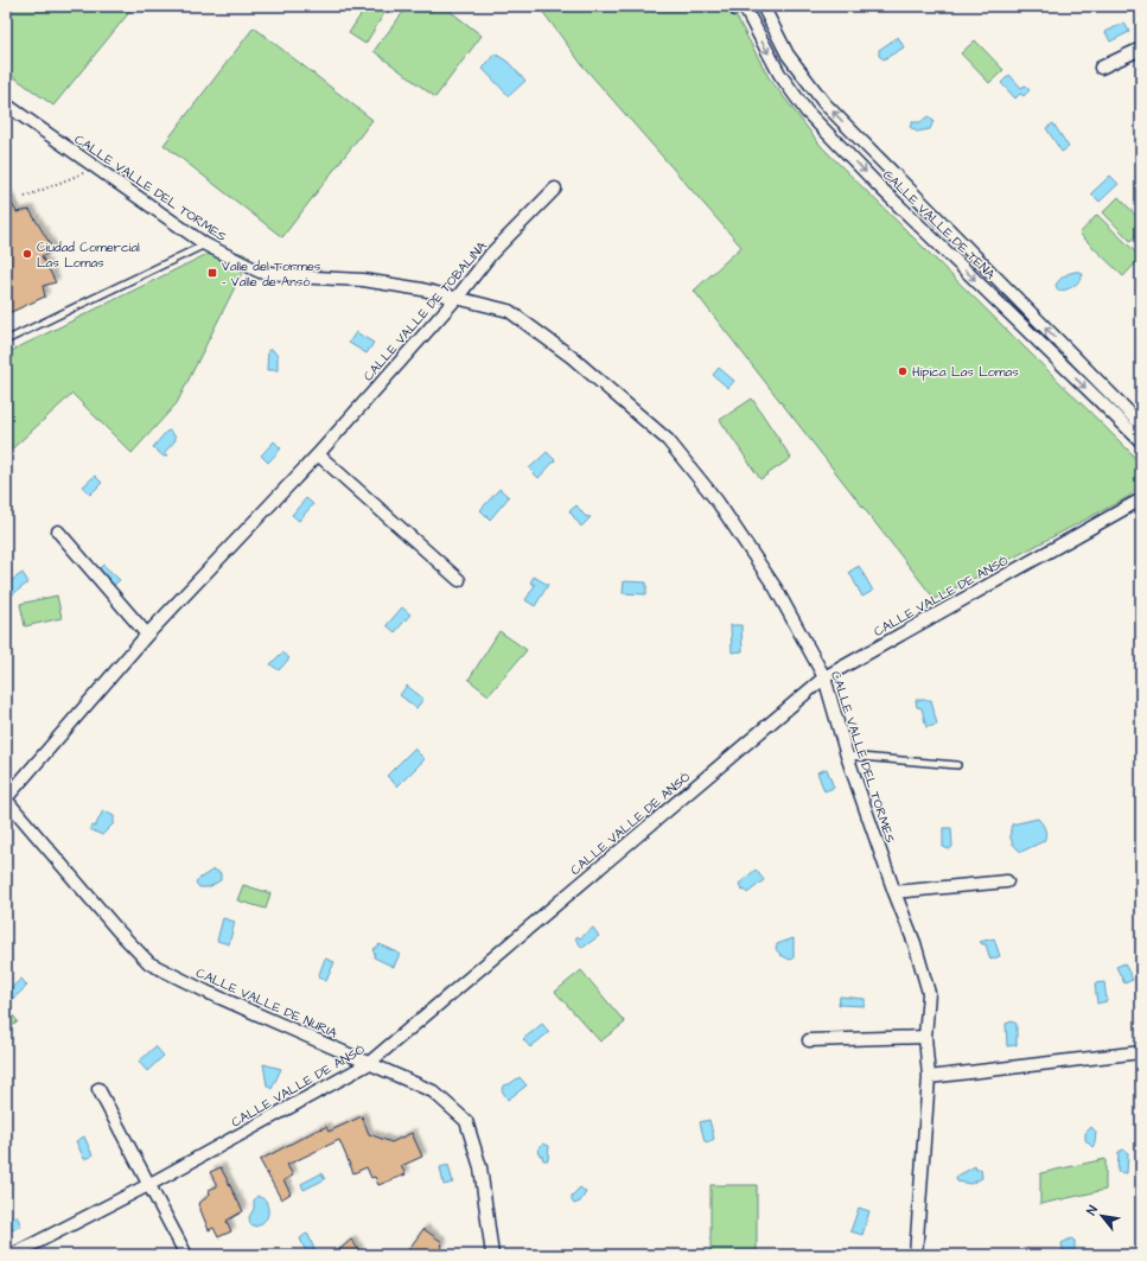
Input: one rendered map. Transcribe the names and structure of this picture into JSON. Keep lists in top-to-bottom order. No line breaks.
{"streets":{"street":["CALLE VALLE DEL TORMES","CALLE VALLE DE TENA","CALLE VALLE DE TOBALINA","CALLE VALLE DE ANSÓ","CALLE VALLE DE NURIA"]},"crossings":[["CALLE VALLE DEL TORMES","CALLE VALLE DE TOBALINA"],["CALLE VALLE DEL TORMES","CALLE VALLE DE ANSÓ"],["CALLE VALLE DE TOBALINA","CALLE VALLE DE NURIA"],["CALLE VALLE DE ANSÓ","CALLE VALLE DE NURIA"]],"places":{"other":["Ciudad Comercial Las Lomas","Hípica Las Lomas"],"transit":["Valle del Tormes - Valle de Ansó"]},"north":"top left"}
